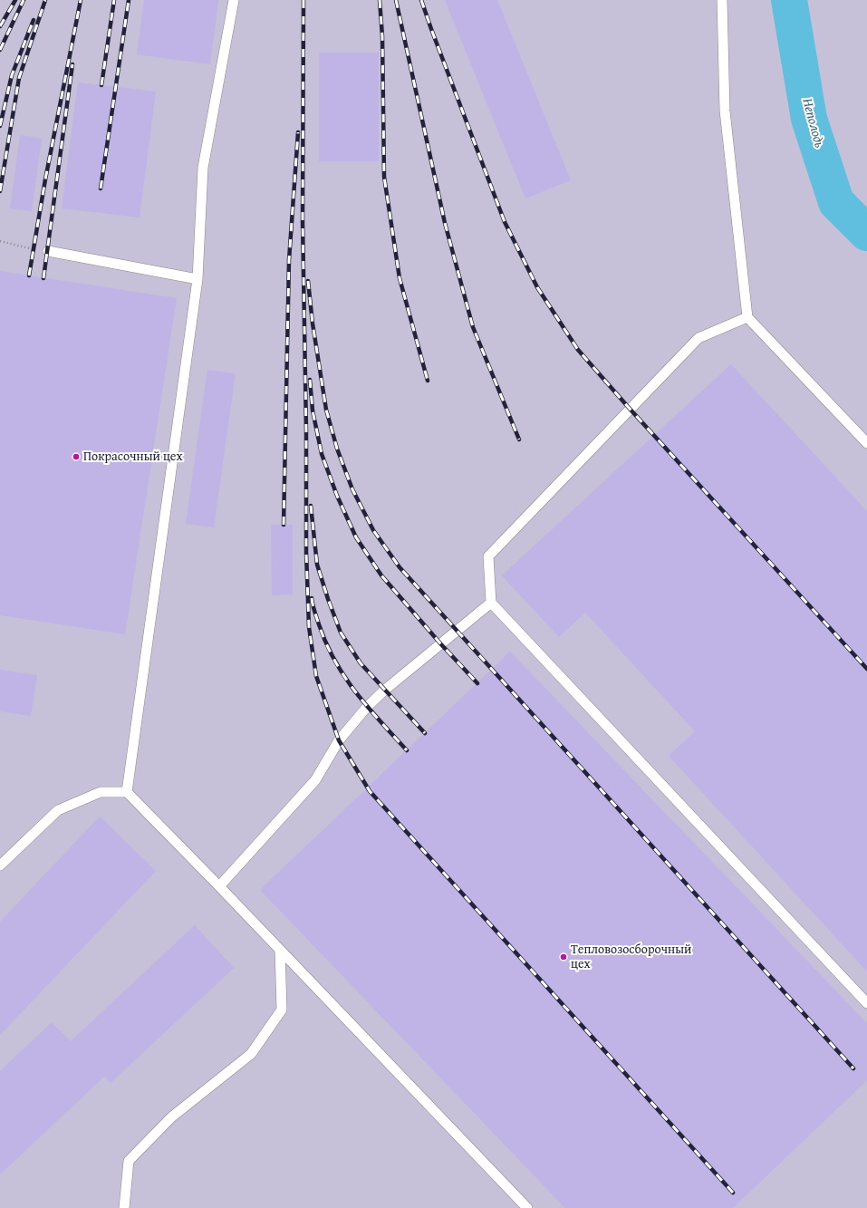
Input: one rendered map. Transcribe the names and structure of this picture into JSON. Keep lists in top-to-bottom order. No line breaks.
{"water":["Неполодь"],"places":["Покрасочный цех","Тепловозосборочный цех"]}
